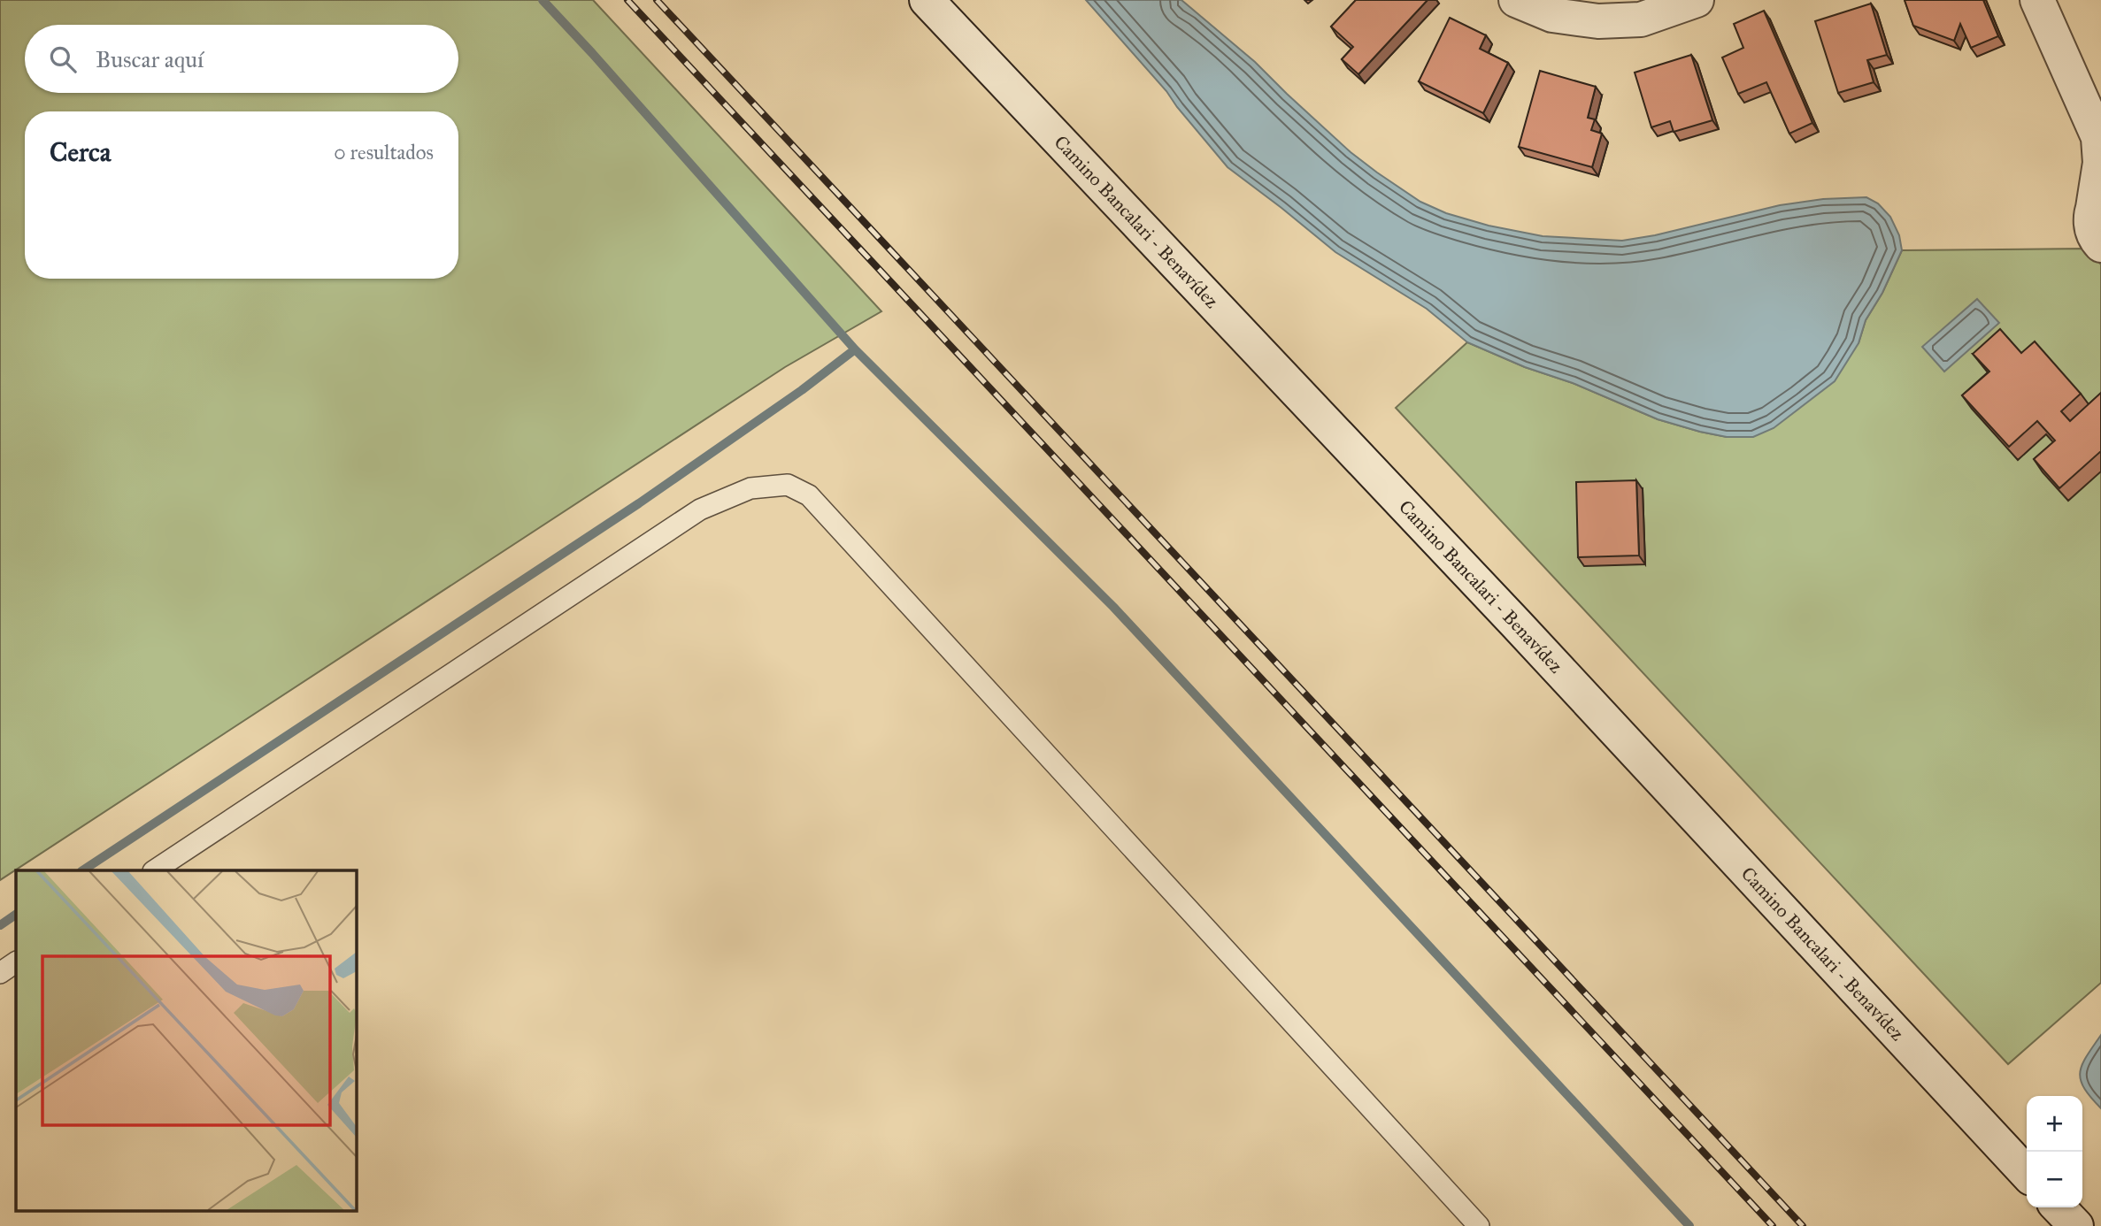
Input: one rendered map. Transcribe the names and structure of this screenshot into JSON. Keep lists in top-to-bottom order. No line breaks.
{"streets":{"main road":["Camino Bancalari - Benavídez"]},"page":{"search":"Buscar aquí","heading":["Cerca","0 resultados"],"map_buttons":["+","−"]}}
